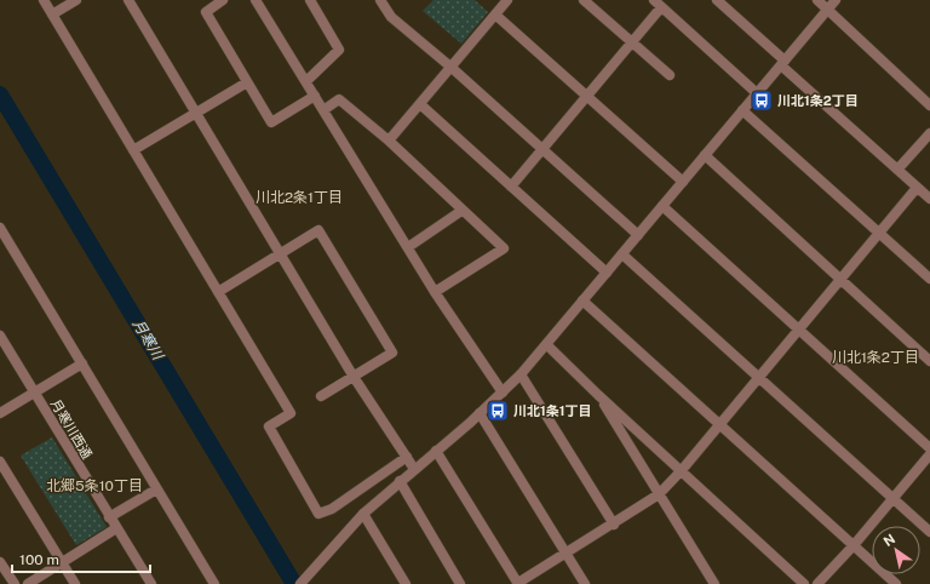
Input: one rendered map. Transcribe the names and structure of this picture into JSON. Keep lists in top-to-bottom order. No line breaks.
{"streets":{"street":["月寒川西通"]},"districts":["川北2条1丁目","川北1条2丁目","北郷5条10丁目"],"water":["月寒川"],"places":{"bus stop":["川北1条2丁目","川北1条1丁目"]},"scale_bar":"100 m","north":"top left"}
